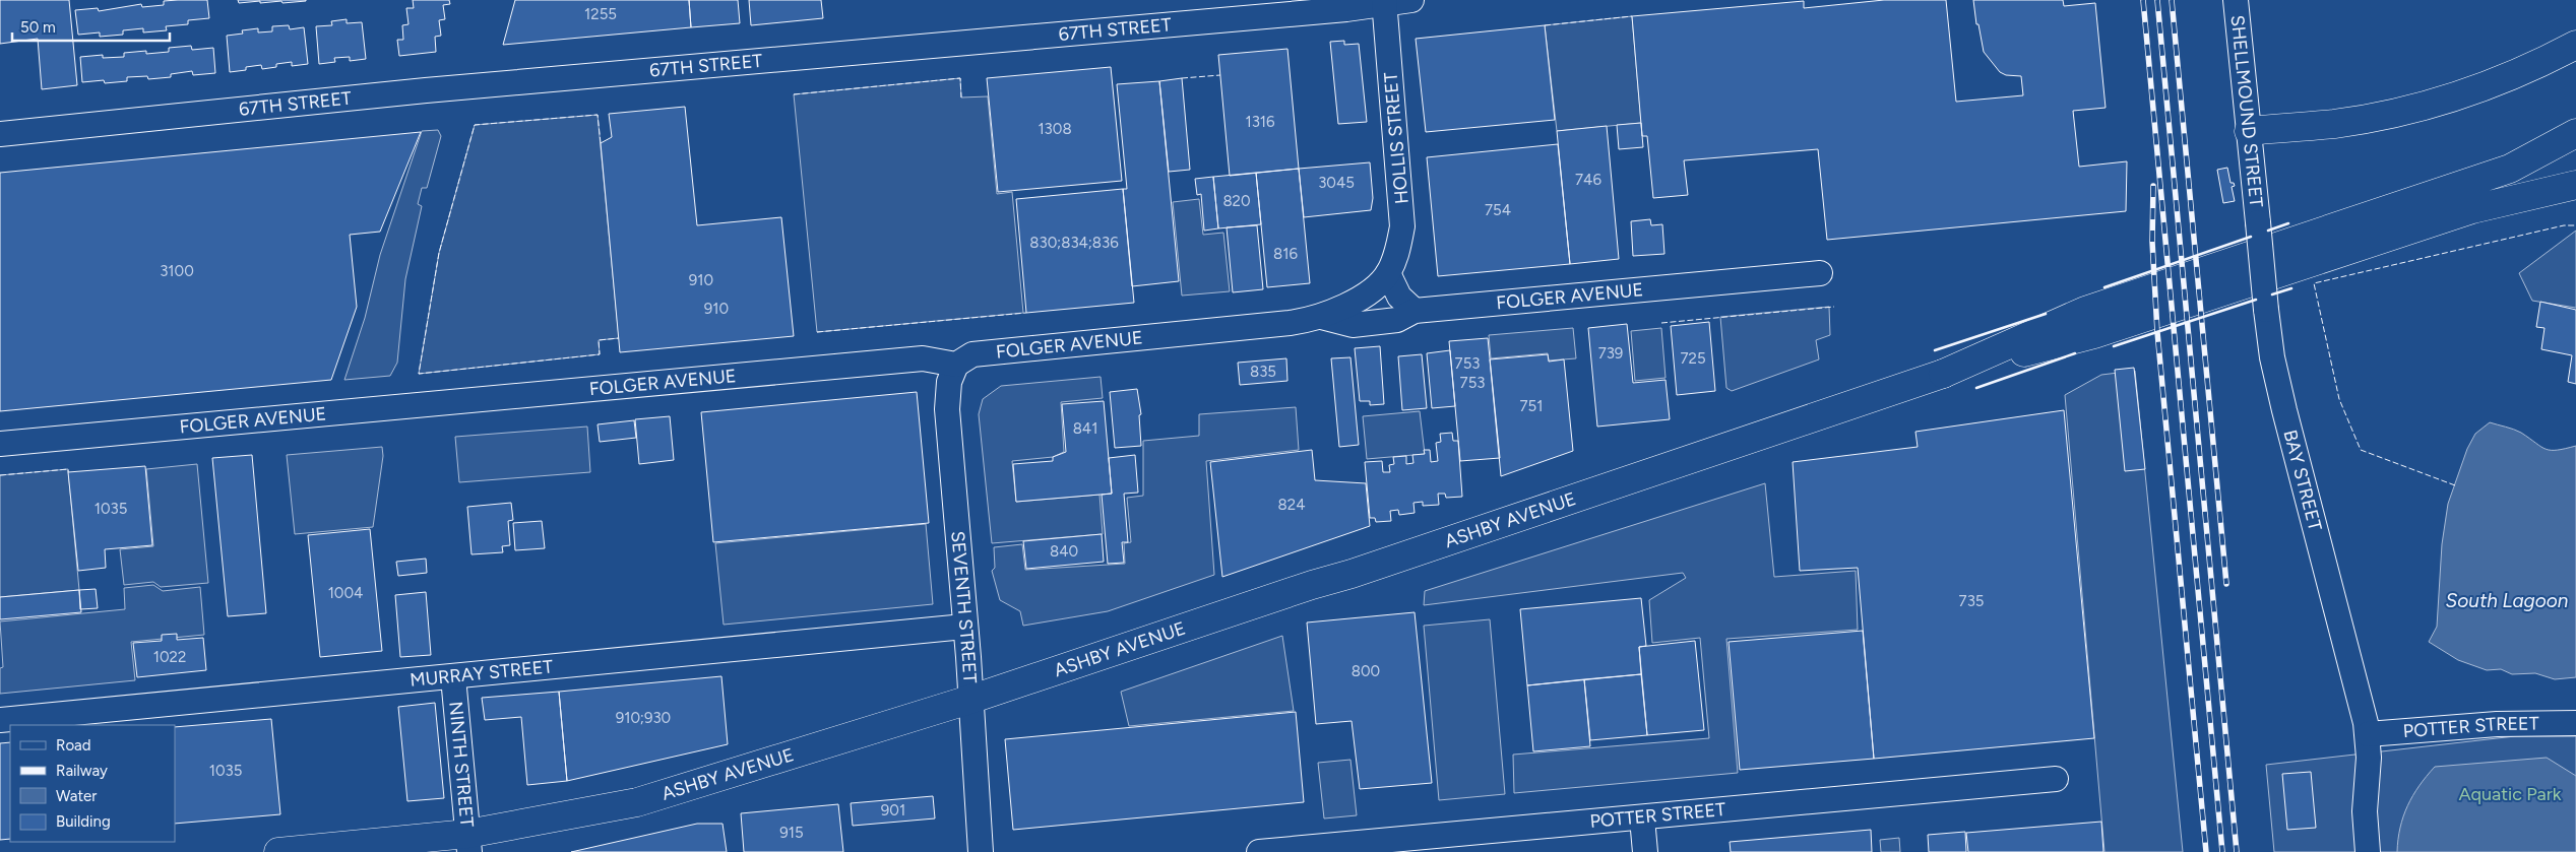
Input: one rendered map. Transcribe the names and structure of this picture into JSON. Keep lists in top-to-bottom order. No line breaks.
{"streets":{"main road":["ASHBY AVENUE"],"street":["67TH STREET","SHELLMOUND STREET","HOLLIS STREET","FOLGER AVENUE","BAY STREET","SEVENTH STREET","MURRAY STREET","POTTER STREET","NINTH STREET"]},"crossings":[["67TH STREET","HOLLIS STREET"],["SHELLMOUND STREET","BAY STREET"],["HOLLIS STREET","FOLGER AVENUE"],["FOLGER AVENUE","SEVENTH STREET"],["BAY STREET","POTTER STREET"],["ASHBY AVENUE","SEVENTH STREET"],["ASHBY AVENUE","NINTH STREET"],["SEVENTH STREET","MURRAY STREET"],["MURRAY STREET","NINTH STREET"]],"water":["South Lagoon"],"parks":["Aquatic Park"],"house_numbers":["1255","1316","1308","746","3045","820","754","830;834;836","816","3100","910","910","739","725","753","835","753","751","841","824","1035","840","1004","735","1022","800","910;930","1035","901","915"],"legend":["Road","Railway","Water","Building"],"scale_bar":"50 m"}
